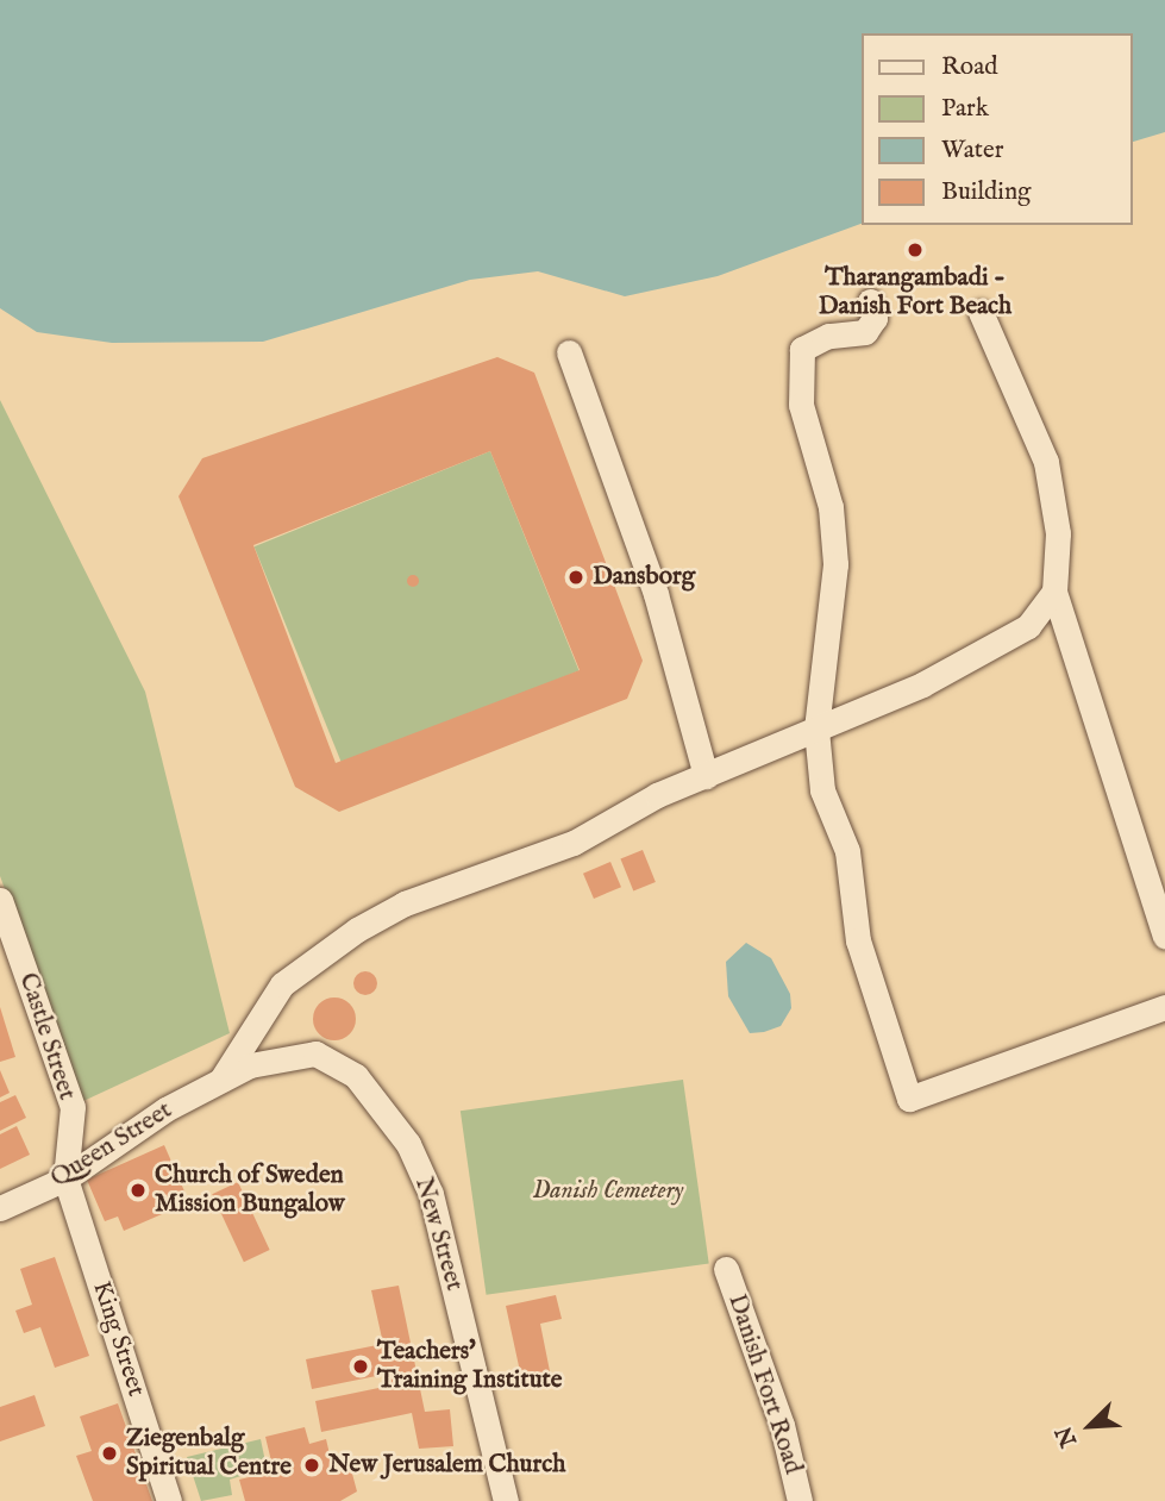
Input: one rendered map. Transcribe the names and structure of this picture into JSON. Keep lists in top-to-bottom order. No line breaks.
{"streets":{"street":["Castle Street","Queen Street","New Street","King Street","Danish Fort Road"]},"crossings":[["Castle Street","Queen Street"],["Castle Street","King Street"],["Queen Street","New Street"],["Queen Street","King Street"]],"parks":["Danish Cemetery"],"places":["Tharangambadi - Danish Fort Beach","Dansborg","Church of Sweden Mission Bungalow","Teachers' Training Institute","Ziegenbalg Spiritual Centre","New Jerusalem Church"],"legend":["Road","Park","Water","Building"],"north":"bottom left"}
